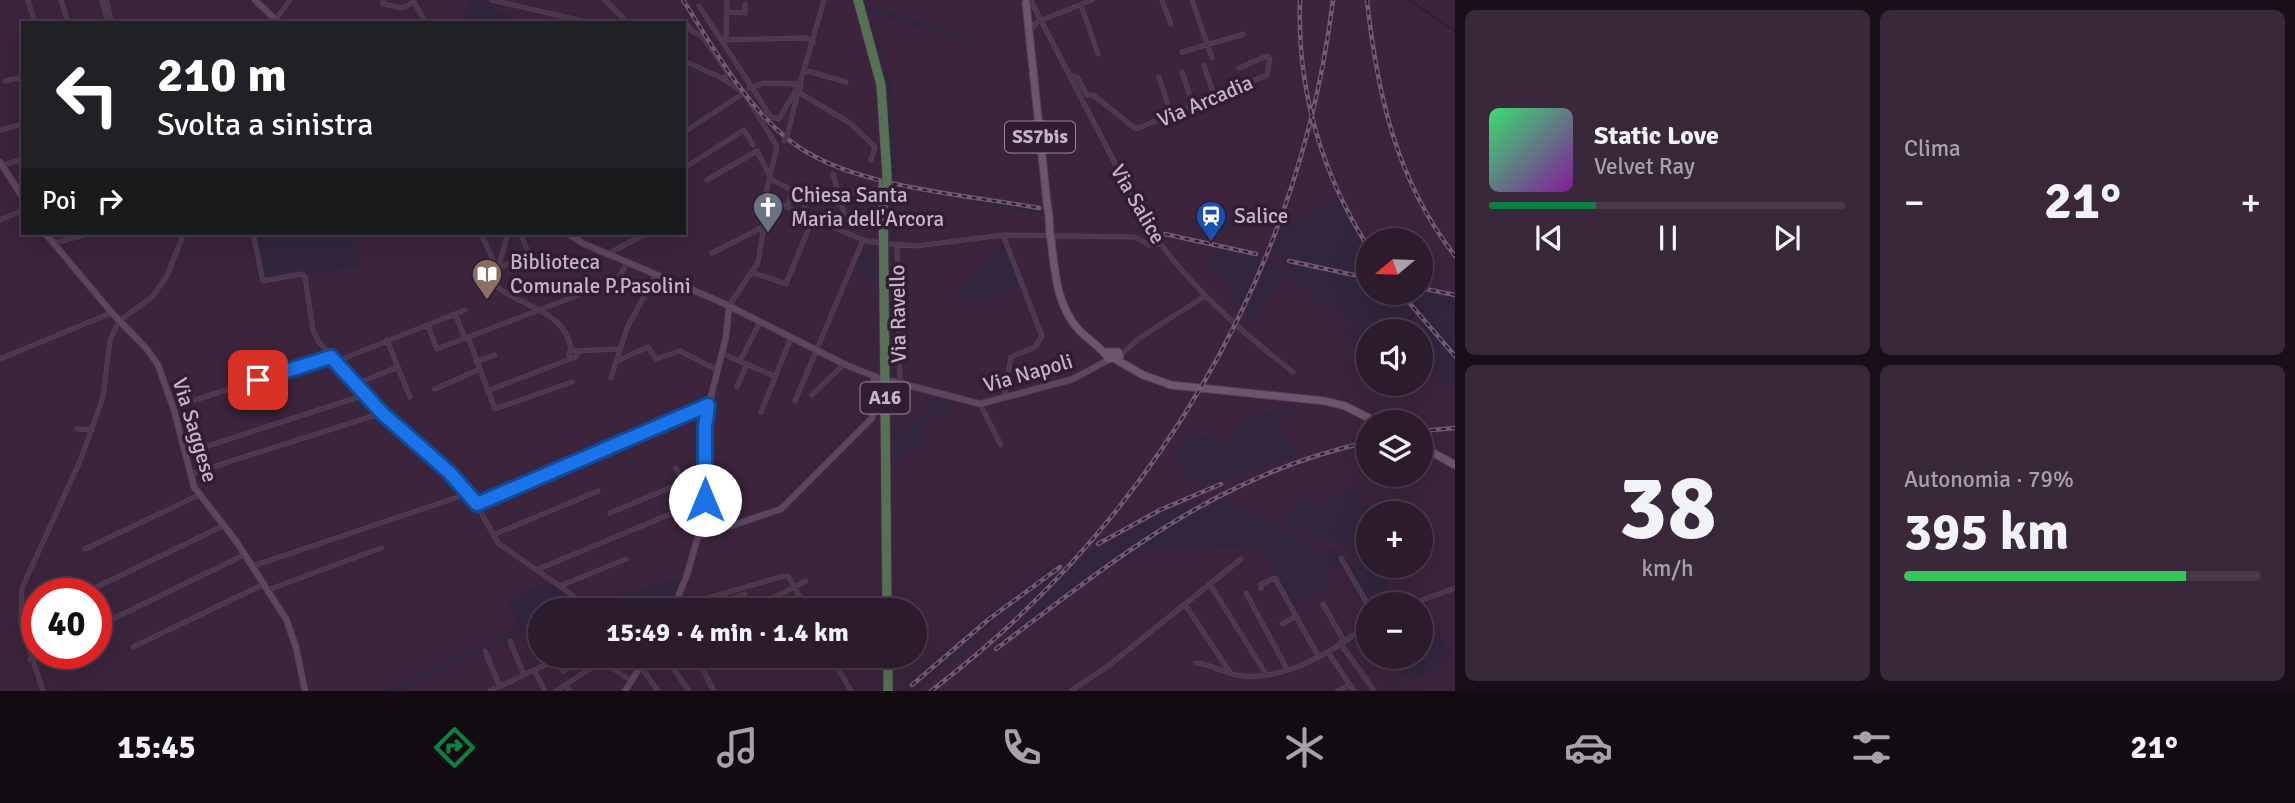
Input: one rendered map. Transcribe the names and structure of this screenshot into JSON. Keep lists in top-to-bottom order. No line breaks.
{"streets":{"highway":["A16"],"main road":["SS7bis","Via Napoli","Via Saggese"],"street":["Via Arcadia","Via Salice","Via Ravello"]},"crossings":[["Via Arcadia","Via Salice"],["SS7bis","Via Salice"],["SS7bis","Via Napoli"],["Via Salice","Via Napoli"],["Via Ravello","Via Napoli"]],"places":{"church":["Chiesa Santa Maria dell'Arcora"],"station":["Salice"],"library":["Biblioteca Comunale P.Pasolini"]},"north":"left","page":{"tile":["Clima",["38","km/h"],["Autonomia · 79%","395 km"]],"turn":["210 m","Svolta a sinistra"],"song":["Static Love","Velvet Ray"],"then":"Poi","heat":["−","21°","+"],"map_buttons":["+","−"],"limit":"40","trip":"15:49 · 4 min · 1.4 km","tabs":["15:45","21°"]}}
